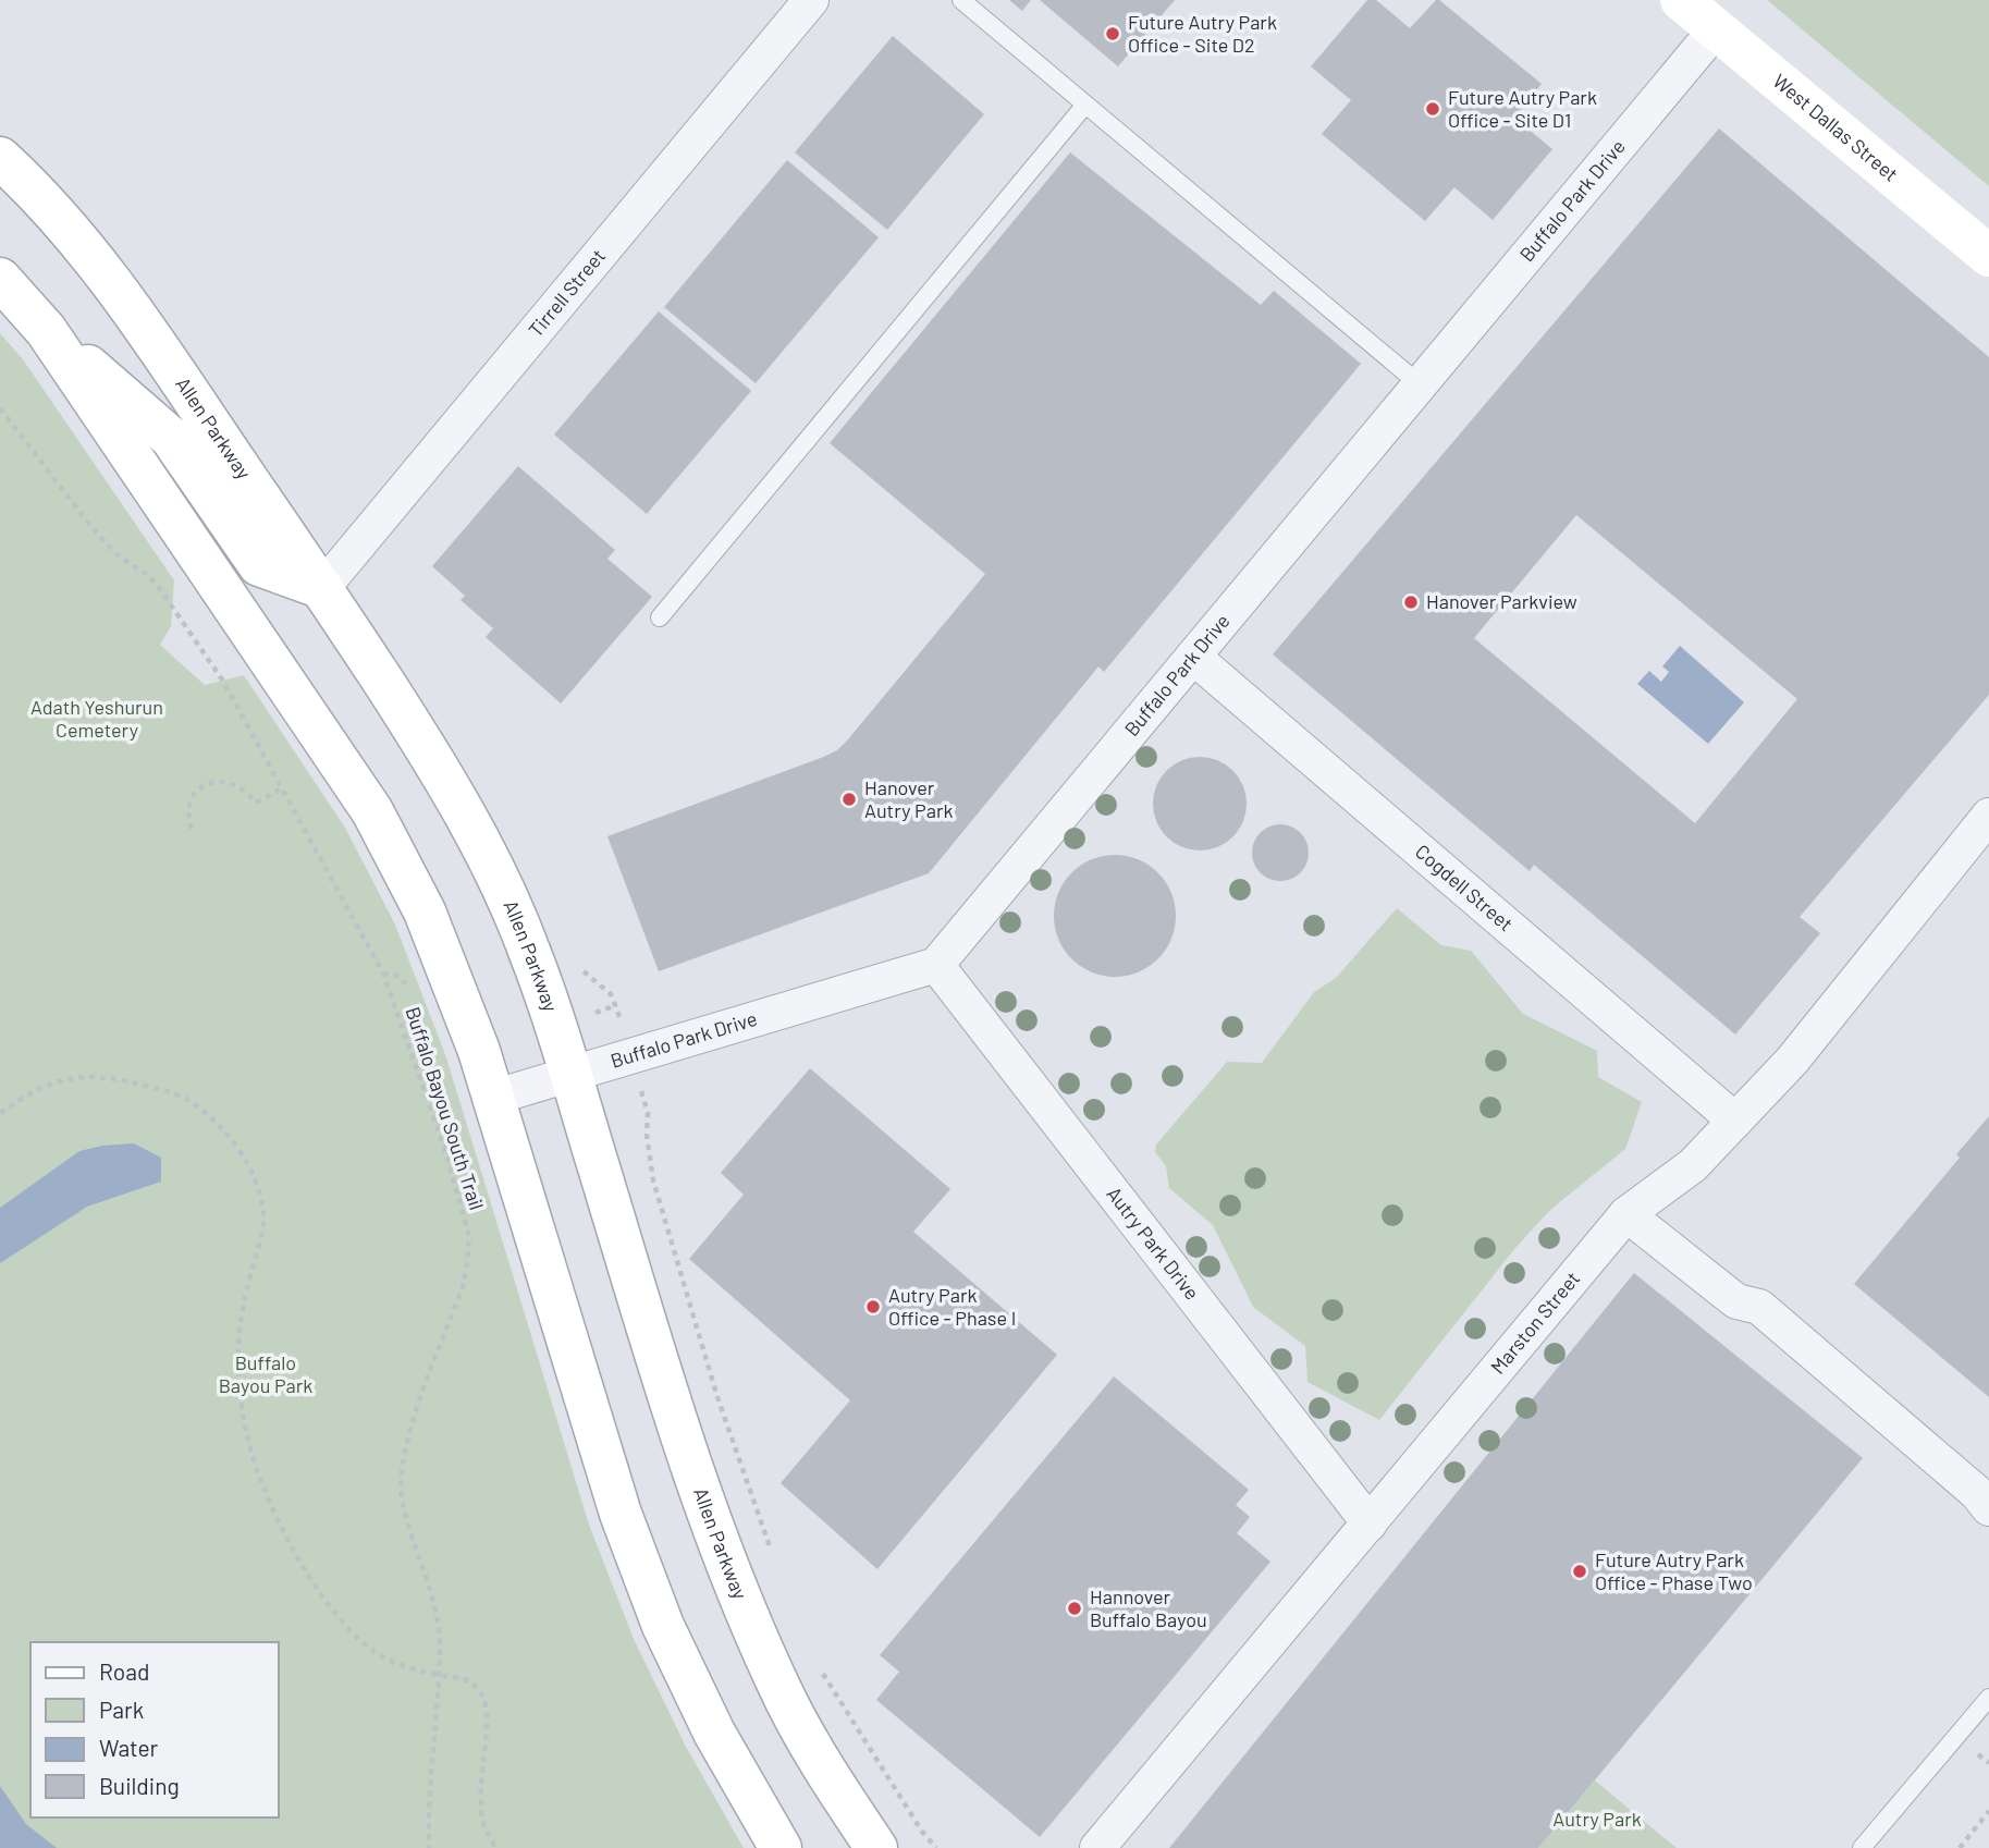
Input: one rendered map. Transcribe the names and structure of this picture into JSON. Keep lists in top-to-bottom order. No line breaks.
{"streets":{"main road":["West Dallas Street","Allen Parkway"],"street":["Buffalo Park Drive","Tirrell Street","Cogdell Street","Autry Park Drive","Marston Street"],"path":["Buffalo Bayou South Trail"]},"crossings":[["West Dallas Street","Buffalo Park Drive"],["Buffalo Park Drive","Allen Parkway"],["Buffalo Park Drive","Cogdell Street"],["Buffalo Park Drive","Autry Park Drive"],["Tirrell Street","Allen Parkway"],["Cogdell Street","Marston Street"],["Autry Park Drive","Marston Street"]],"parks":["Adath Yeshurun Cemetery","Buffalo Bayou Park","Autry Park"],"places":["Future Autry Park Office - Site D2","Future Autry Park Office - Site D1","Hanover Parkview","Hanover Autry Park","Autry Park Office - Phase I","Future Autry Park Office - Phase Two","Hannover Buffalo Bayou"],"legend":["Road","Park","Water","Building"]}
